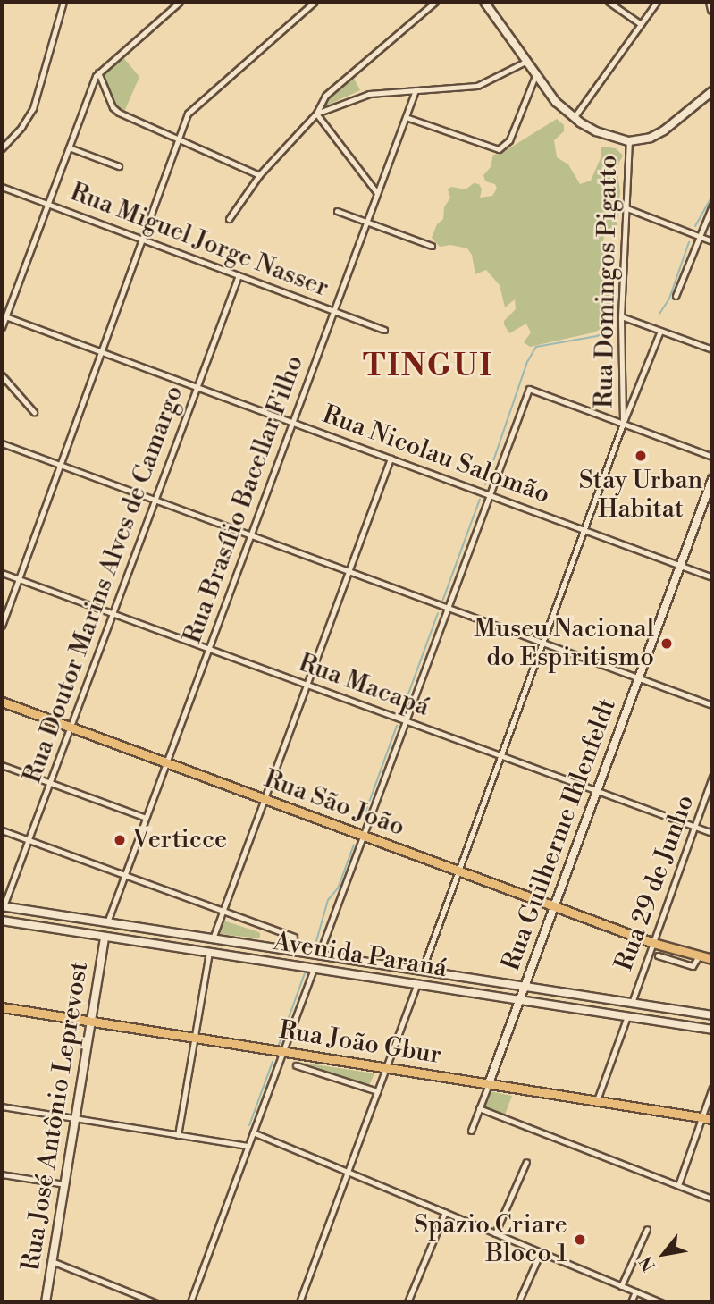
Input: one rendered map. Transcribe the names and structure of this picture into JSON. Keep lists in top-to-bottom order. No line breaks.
{"streets":{"main road":["Rua São João","Rua João Gbur"],"street":["Rua Miguel Jorge Nasser","Rua Domingos Pigatto","Rua Nicolau Salomão","Rua Brasílio Bacellar Filho","Rua Doutor Marins Alves de Camargo","Rua Macapá","Rua Guilherme Ihlenfeldt","Rua 29 de Junho","Avenida Paraná","Rua José Antônio Leprevost"]},"crossings":[["Rua Miguel Jorge Nasser","Rua Brasílio Bacellar Filho"],["Rua Miguel Jorge Nasser","Rua Doutor Marins Alves de Camargo"],["Rua Nicolau Salomão","Rua Brasílio Bacellar Filho"],["Rua Nicolau Salomão","Rua Doutor Marins Alves de Camargo"],["Rua Nicolau Salomão","Rua Guilherme Ihlenfeldt"],["Rua Brasílio Bacellar Filho","Rua Macapá"],["Rua Brasílio Bacellar Filho","Rua São João"],["Rua Brasílio Bacellar Filho","Avenida Paraná"],["Rua Doutor Marins Alves de Camargo","Rua Macapá"],["Rua Doutor Marins Alves de Camargo","Rua São João"],["Rua Doutor Marins Alves de Camargo","Avenida Paraná"],["Rua Macapá","Rua Guilherme Ihlenfeldt"],["Rua Macapá","Rua 29 de Junho"],["Rua São João","Rua Guilherme Ihlenfeldt"],["Rua São João","Rua 29 de Junho"],["Rua Guilherme Ihlenfeldt","Avenida Paraná"],["Rua Guilherme Ihlenfeldt","Rua João Gbur"],["Rua 29 de Junho","Avenida Paraná"],["Avenida Paraná","Rua José Antônio Leprevost"],["Rua João Gbur","Rua José Antônio Leprevost"]],"districts":["TINGUI"],"places":["Stay Urban Habitat","Museu Nacional do Espiritismo","Verticce","Spazio Criare Bloco 1"],"north":"bottom left"}
